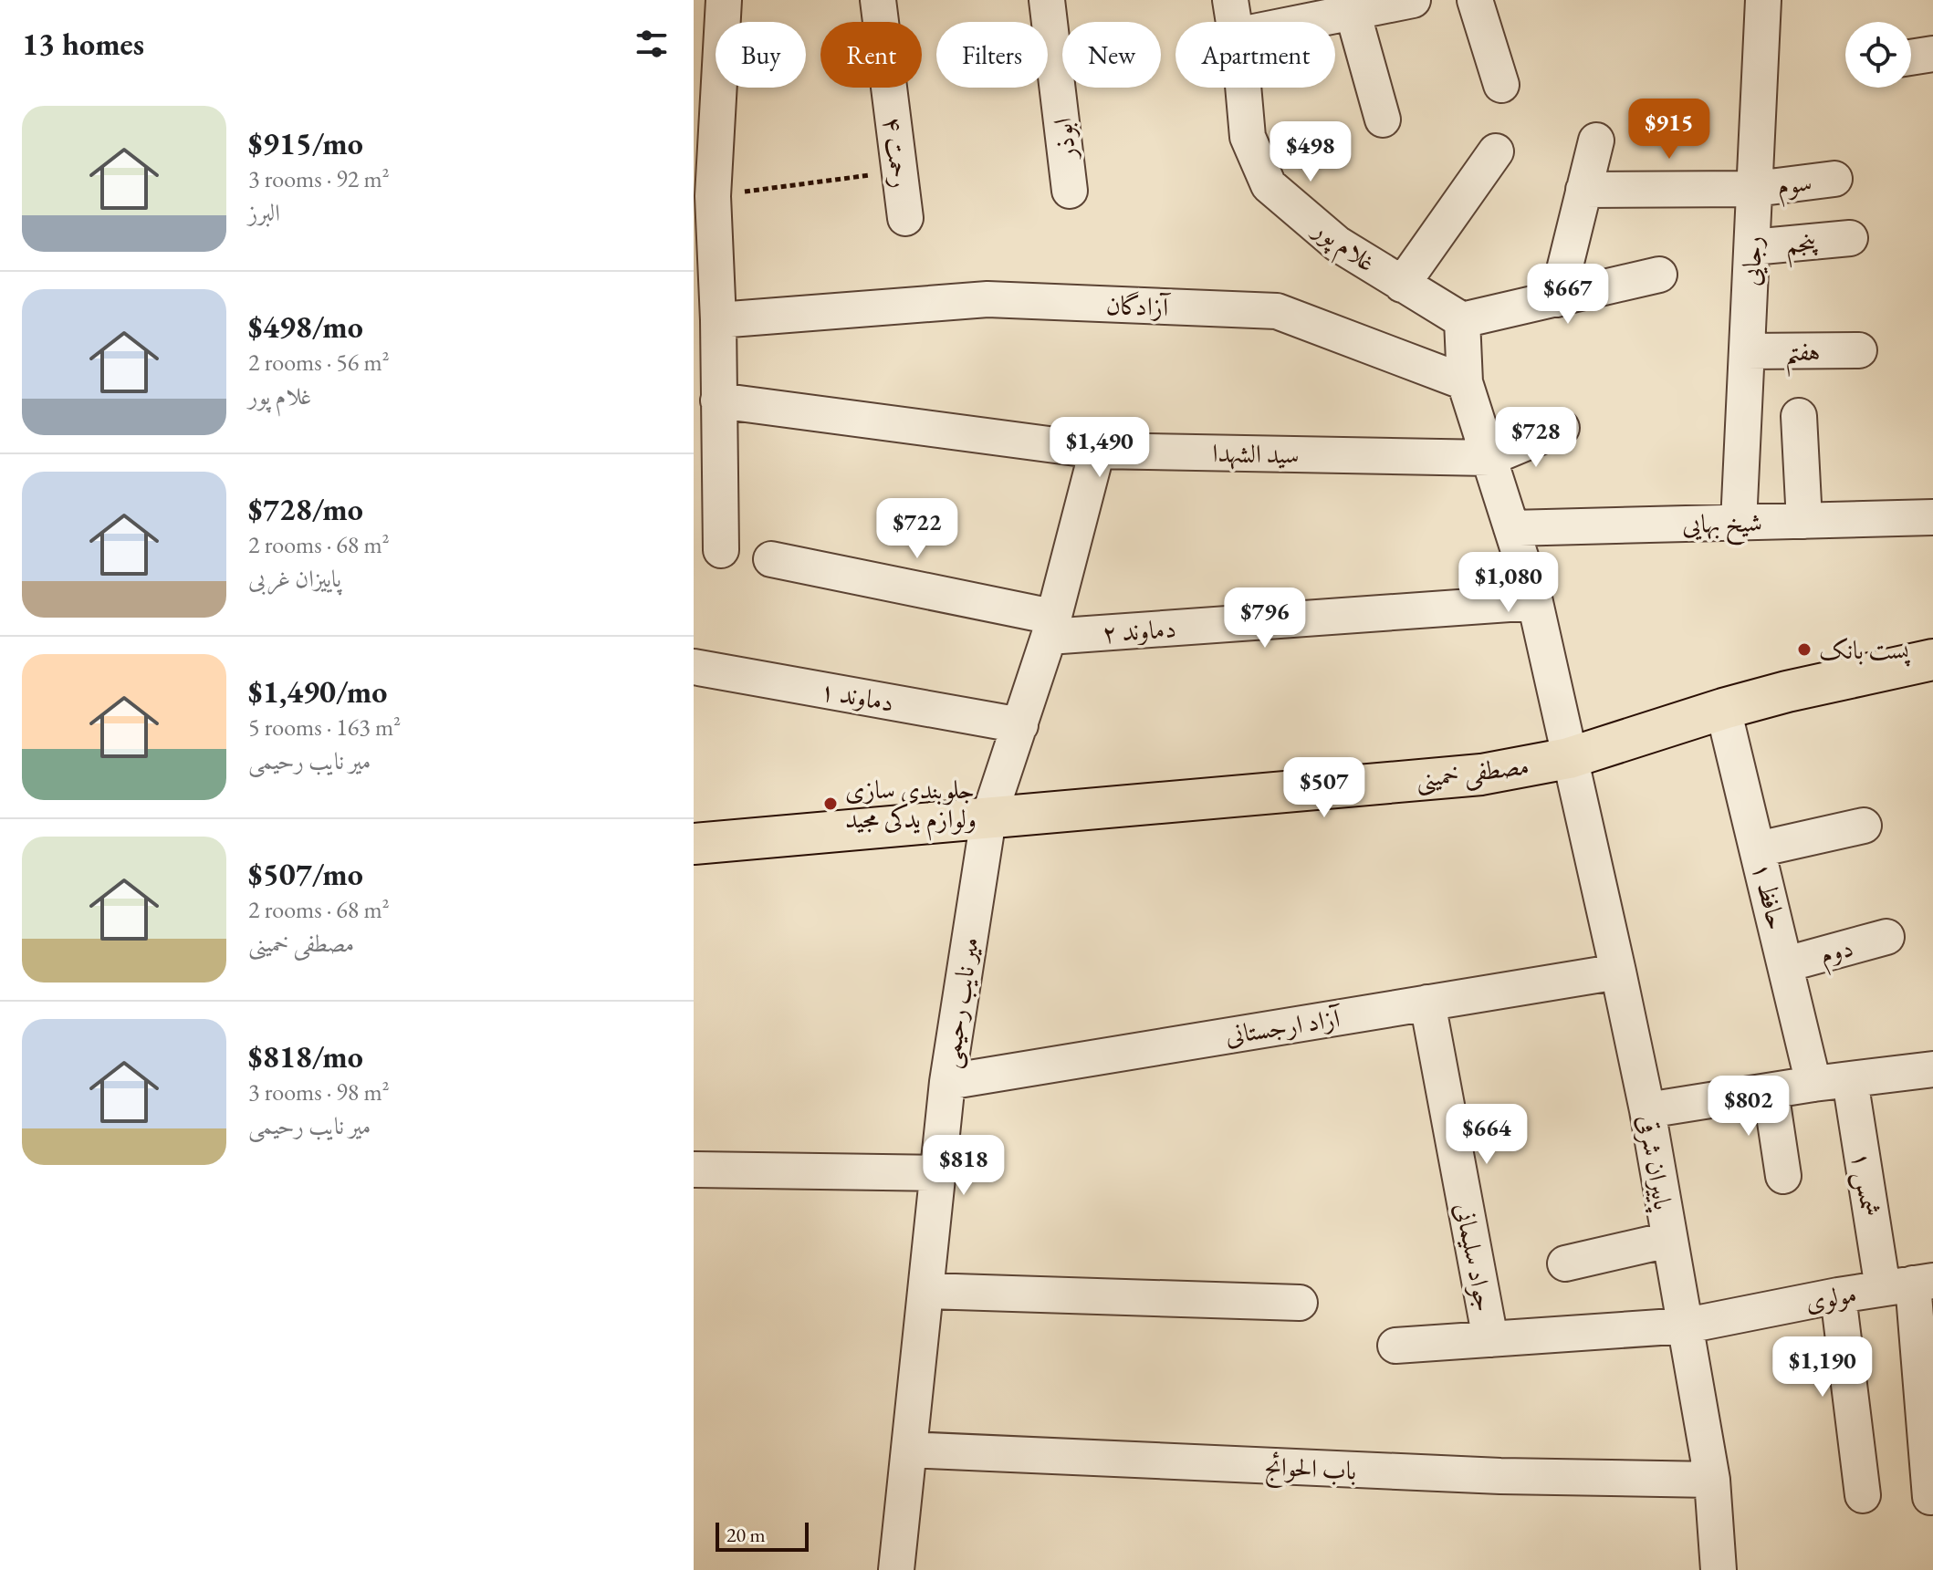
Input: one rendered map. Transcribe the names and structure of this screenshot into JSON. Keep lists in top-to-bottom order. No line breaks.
{"streets":{"main road":["مصطفی خمینی"],"street":["ابوذر","رحمت ۴","سوم","پنجم","غلام پور","رجایی","آزادگان","هفتم","سید الشهدا","شیخ بهایی","دماوند ۲","دماوند ۱","حافظ ۱","دوم","میر نایب رحیمی","آزاد ارجستانی","پاییران شرقی","شمس ۱","جواد سلیمانی","مولوی","باب الحوائج"]},"crossings":[["سوم","رجایی"],["پنجم","رجایی"],["رجایی","هفتم"],["رجایی","شیخ بهایی"],["سید الشهدا","میر نایب رحیمی"],["سید الشهدا","پاییران شرقی"],["شیخ بهایی","پاییران شرقی"],["دماوند ۲","میر نایب رحیمی"],["دماوند ۲","پاییران شرقی"],["دماوند ۱","میر نایب رحیمی"],["مصطفی خمینی","حافظ ۱"],["مصطفی خمینی","میر نایب رحیمی"],["مصطفی خمینی","پاییران شرقی"],["حافظ ۱","دوم"],["میر نایب رحیمی","آزاد ارجستانی"],["میر نایب رحیمی","باب الحوائج"],["آزاد ارجستانی","پاییران شرقی"],["آزاد ارجستانی","جواد سلیمانی"],["پاییران شرقی","مولوی"],["پاییران شرقی","باب الحوائج"],["شمس ۱","مولوی"],["جواد سلیمانی","مولوی"]],"places":["پست بانک","جلوبندی سازی ولوازم یدکی مجید"],"scale_bar":"20 m","page":{"heading":"13 homes","chip":["Buy","Rent","Filters","New","Apartment"],"list":[{"name":"$915/mo","note":"3 rooms · 92 m² · البرز"},{"name":"$498/mo","note":"2 rooms · 56 m² · غلام پور"},{"name":"$728/mo","note":"2 rooms · 68 m² · پاییزان غربی"},{"name":"$1,490/mo","note":"5 rooms · 163 m² · میر نایب رحیمی"},{"name":"$507/mo","note":"2 rooms · 68 m² · مصطفی خمینی"},{"name":"$818/mo","note":"3 rooms · 98 m² · میر نایب رحیمی"}],"price":["$915","$498","$667","$728","$1,490","$722","$1,080","$796","$507","$802","$664","$818","$1,190"],"scale":"20 m"}}
